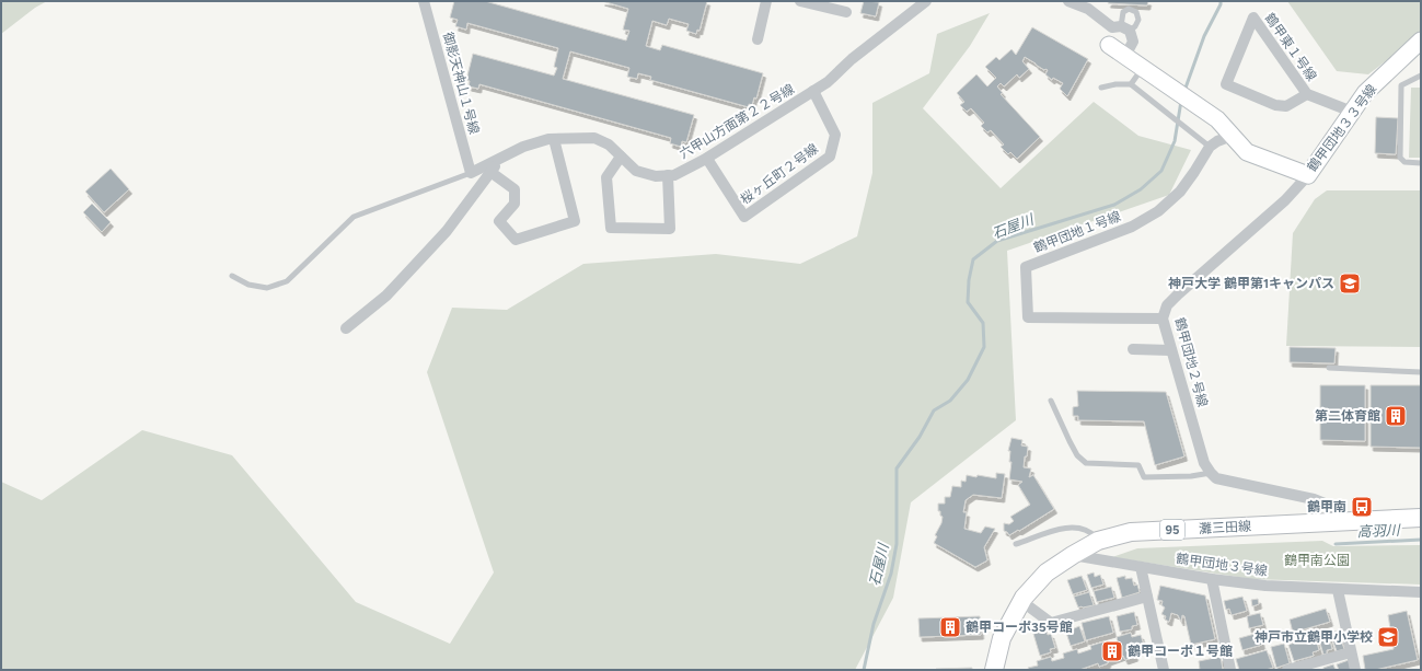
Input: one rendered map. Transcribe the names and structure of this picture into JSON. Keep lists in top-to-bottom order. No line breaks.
{"streets":{"main road":["灘三田線","95"],"street":["鶴甲東１号線","御影天神山１号線","六甲山方面第２２号線","鶴甲団地３３号線","桜ヶ丘町２号線","鶴甲団地１号線","鶴甲団地２号線","鶴甲団地３号線"]},"crossings":[["鶴甲東１号線","鶴甲団地３３号線"],["御影天神山１号線","六甲山方面第２２号線"],["六甲山方面第２２号線","桜ヶ丘町２号線"],["鶴甲団地３３号線","鶴甲団地２号線"],["鶴甲団地１号線","鶴甲団地２号線"],["灘三田線","鶴甲団地３号線"]],"water":["石屋川","高羽川"],"parks":["鶴甲南公園"],"places":{"school or university":["神戸大学 鶴甲第1キャンパス","神戸市立鶴甲小学校"],"building":["第二体育館","鶴甲コーポ35号館","鶴甲コーポ１号館"],"bus stop":["鶴甲南"]}}
